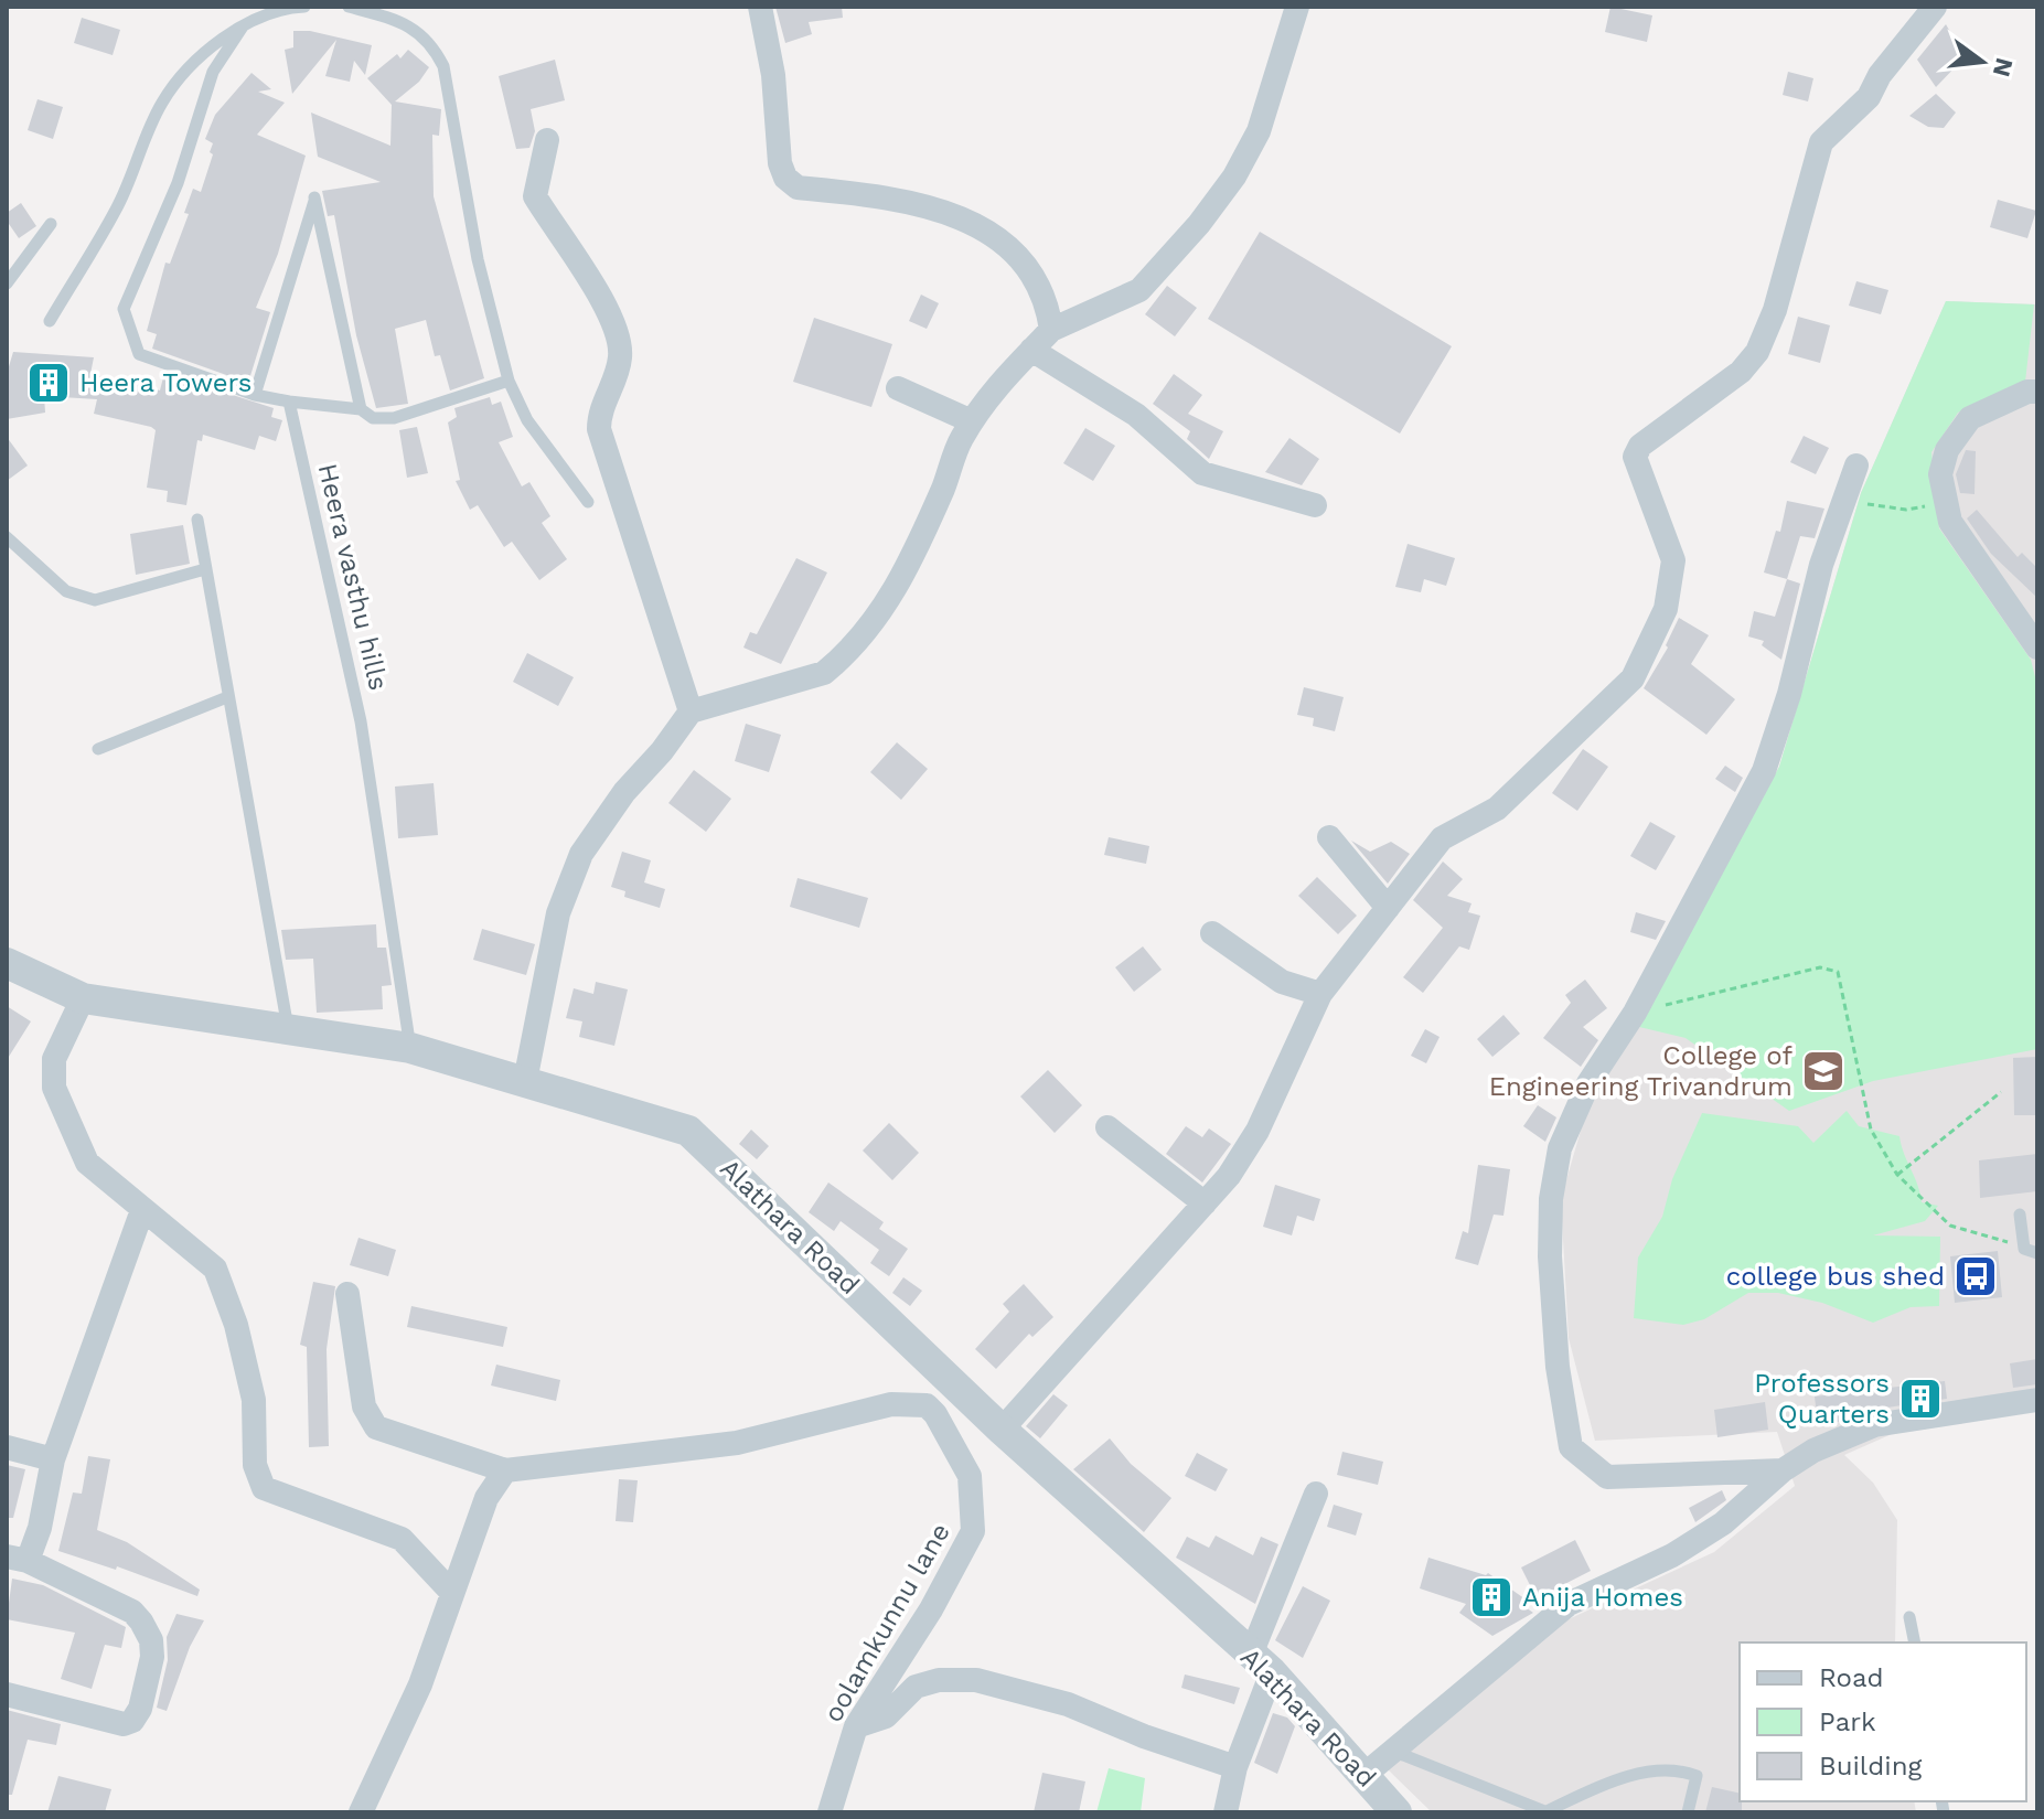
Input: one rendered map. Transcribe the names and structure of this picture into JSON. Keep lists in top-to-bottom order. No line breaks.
{"streets":{"street":["Alathara Road","oolamkunnu lane"],"lane":["Heera vasthu hills"]},"crossings":[["Heera vasthu hills","Alathara Road"]],"places":{"building":["Heera Towers","Professors Quarters","Anija Homes"],"school or university":["College of Engineering Trivandrum"],"bus stop":["college bus shed"]},"legend":["Road","Park","Building"],"north":"right"}
